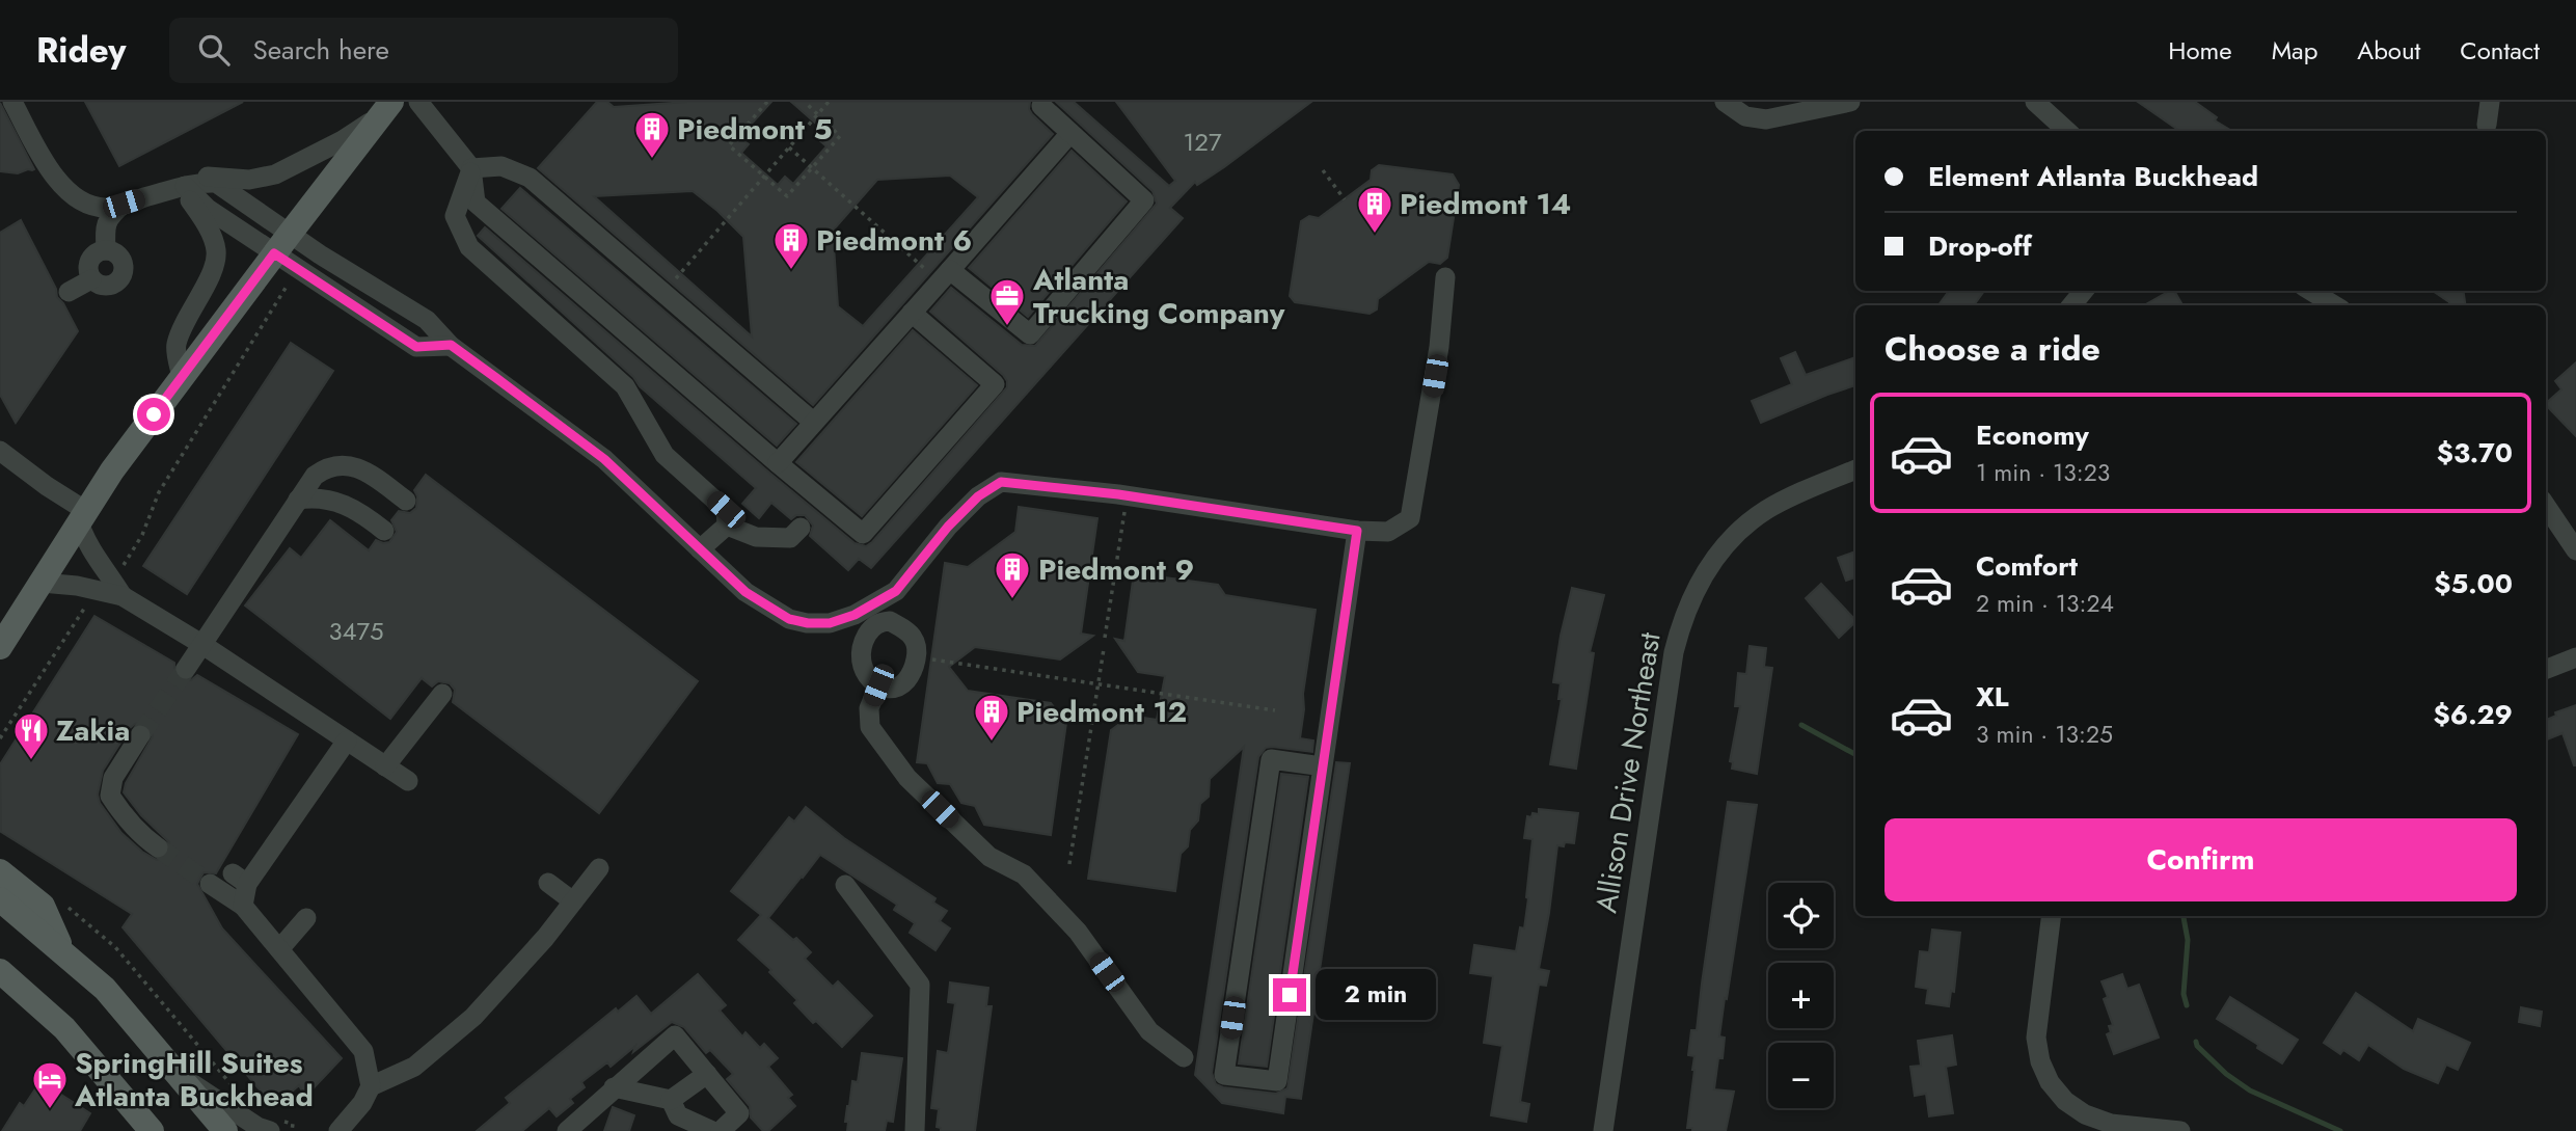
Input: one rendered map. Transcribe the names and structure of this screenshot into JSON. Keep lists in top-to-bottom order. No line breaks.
{"streets":{"street":["Allison Drive Northeast"]},"places":{"building":["Piedmont 5","Piedmont 14","Piedmont 6","Piedmont 9","Piedmont 12"],"office":["Atlanta Trucking Company"],"restaurant":["Zakia"],"hotel":["SpringHill Suites Atlanta Buckhead"]},"house_numbers":["127","3475"],"page":{"header":"Ridey","search":"Search here","nav":["Home","Map","About","Contact"],"banner":["Element Atlanta Buckhead","Drop-off"],"heading":"Choose a ride","list":[{"name":"Economy","note":"1 min · 13:23","value":"$3.70"},{"name":"Comfort","note":"2 min · 13:24","value":"$5.00"},{"name":"XL","note":"3 min · 13:25","value":"$6.29"}],"buttons":"Confirm","map_buttons":["+","−"],"bubble":"2 min"}}
